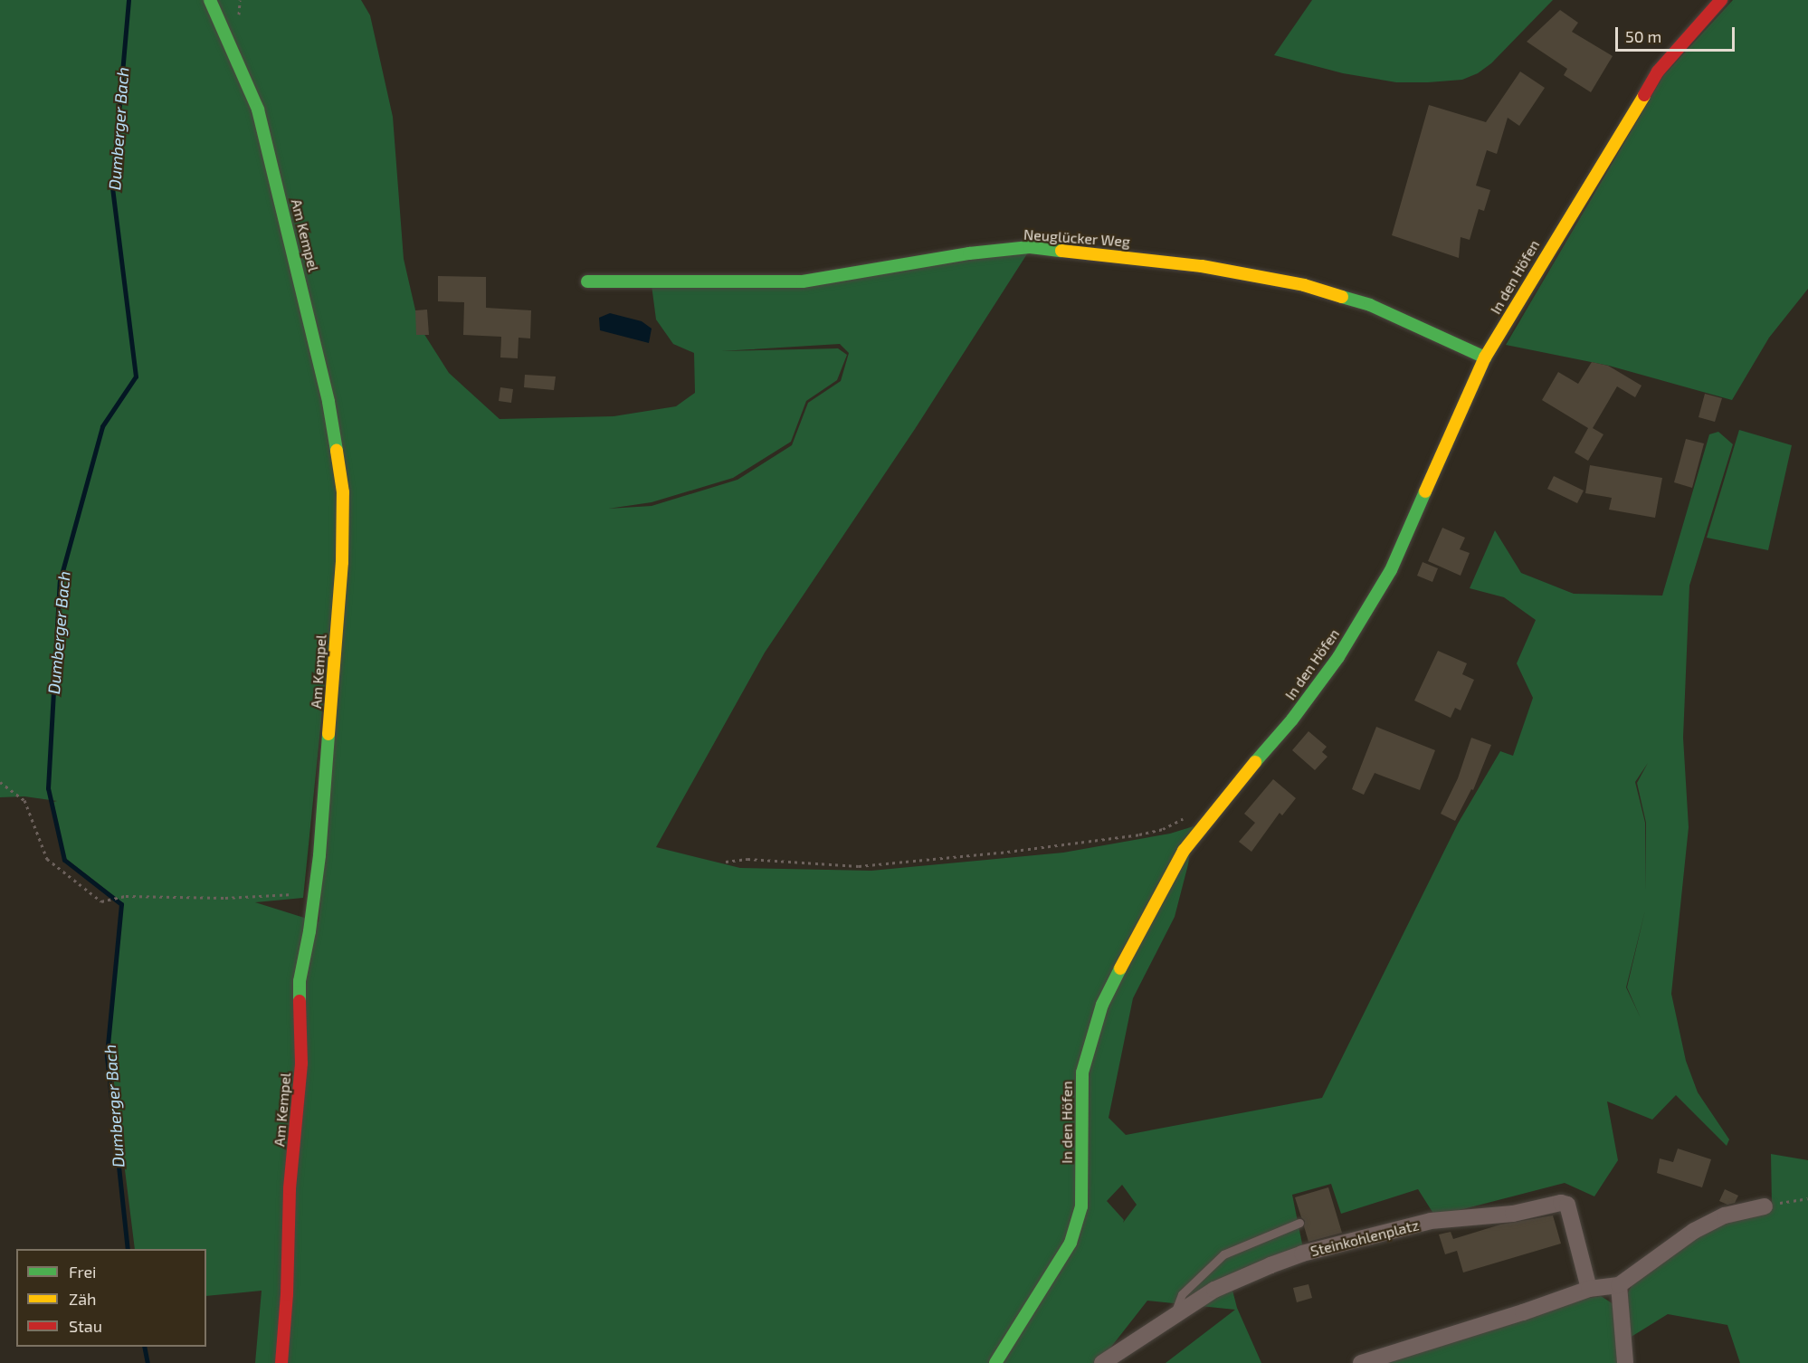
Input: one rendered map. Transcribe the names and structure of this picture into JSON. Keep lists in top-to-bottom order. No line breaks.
{"streets":{"street":["Am Kempel","Neuglücker Weg","In den Höfen","Steinkohlenplatz"]},"crossings":[["Neuglücker Weg","In den Höfen"]],"water":["Dumberger Bach"],"legend":["Frei","Zäh","Stau"],"scale_bar":"50 m"}
